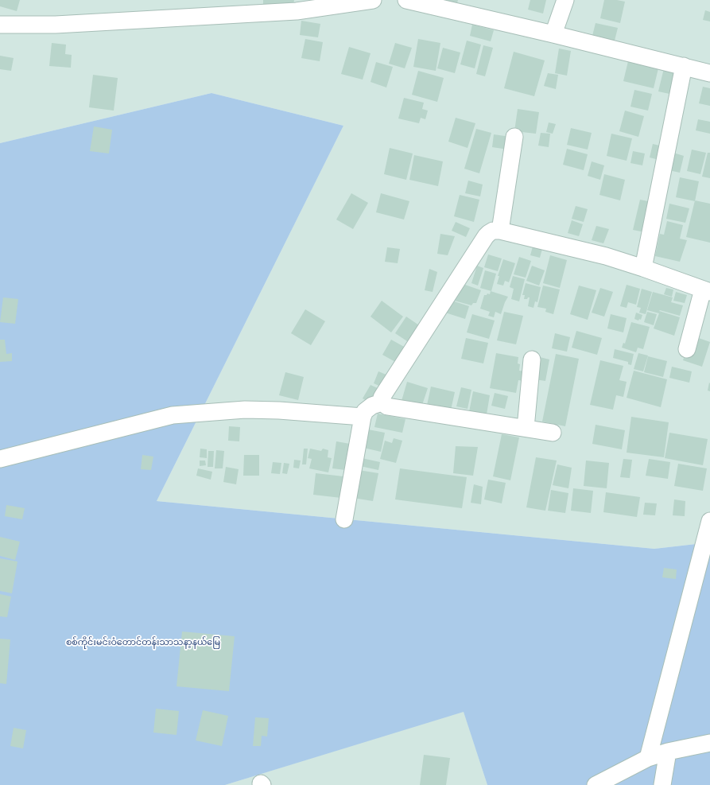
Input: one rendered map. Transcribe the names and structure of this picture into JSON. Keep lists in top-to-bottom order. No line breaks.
{"parks":["စစ်ကိုင်းမင်းဝံတောင်တန်းသာသနာ့နယ်မြေ"]}
